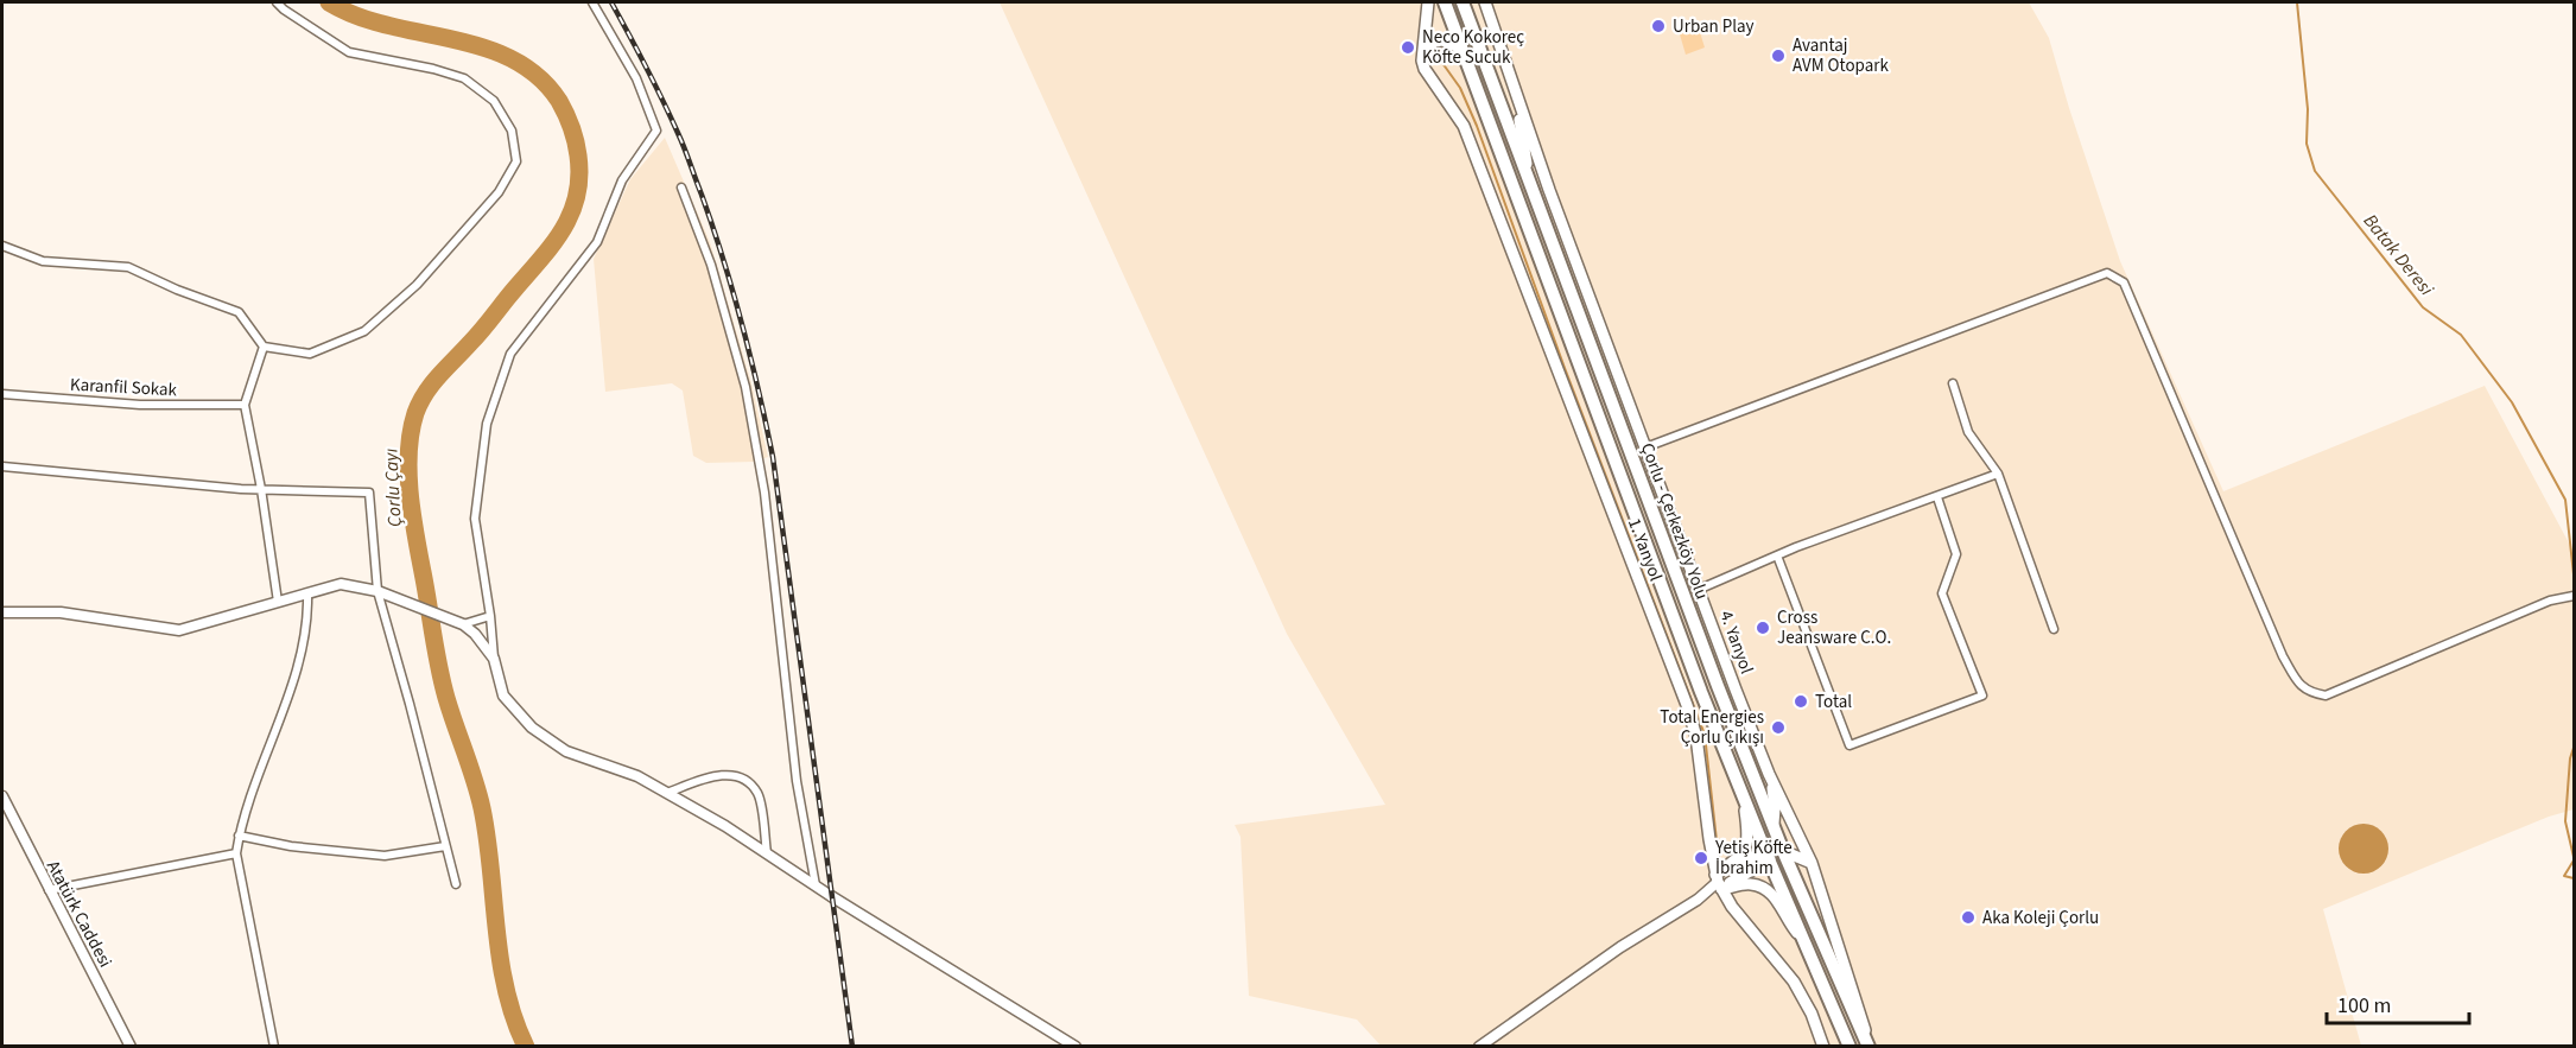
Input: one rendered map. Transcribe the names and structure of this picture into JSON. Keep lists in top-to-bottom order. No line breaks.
{"streets":{"main road":["Çorlu - Çerkezköy Yolu","1. Yanyol","4. Yanyol"],"street":["Karanfil Sokak","Atatürk Caddesi"]},"crossings":[["Çorlu - Çerkezköy Yolu","4. Yanyol"]],"water":["Batak Deresi","Çorlu Çayı"],"places":["Urban Play","Neco Kokoreç Köfte Sucuk","Avantaj AVM Otopark","Cross Jeansware C.O.","Total","Total Energies Çorlu Çıkışı","Yetiş Köfte İbrahim","Aka Koleji Çorlu"],"scale_bar":"100 m"}
